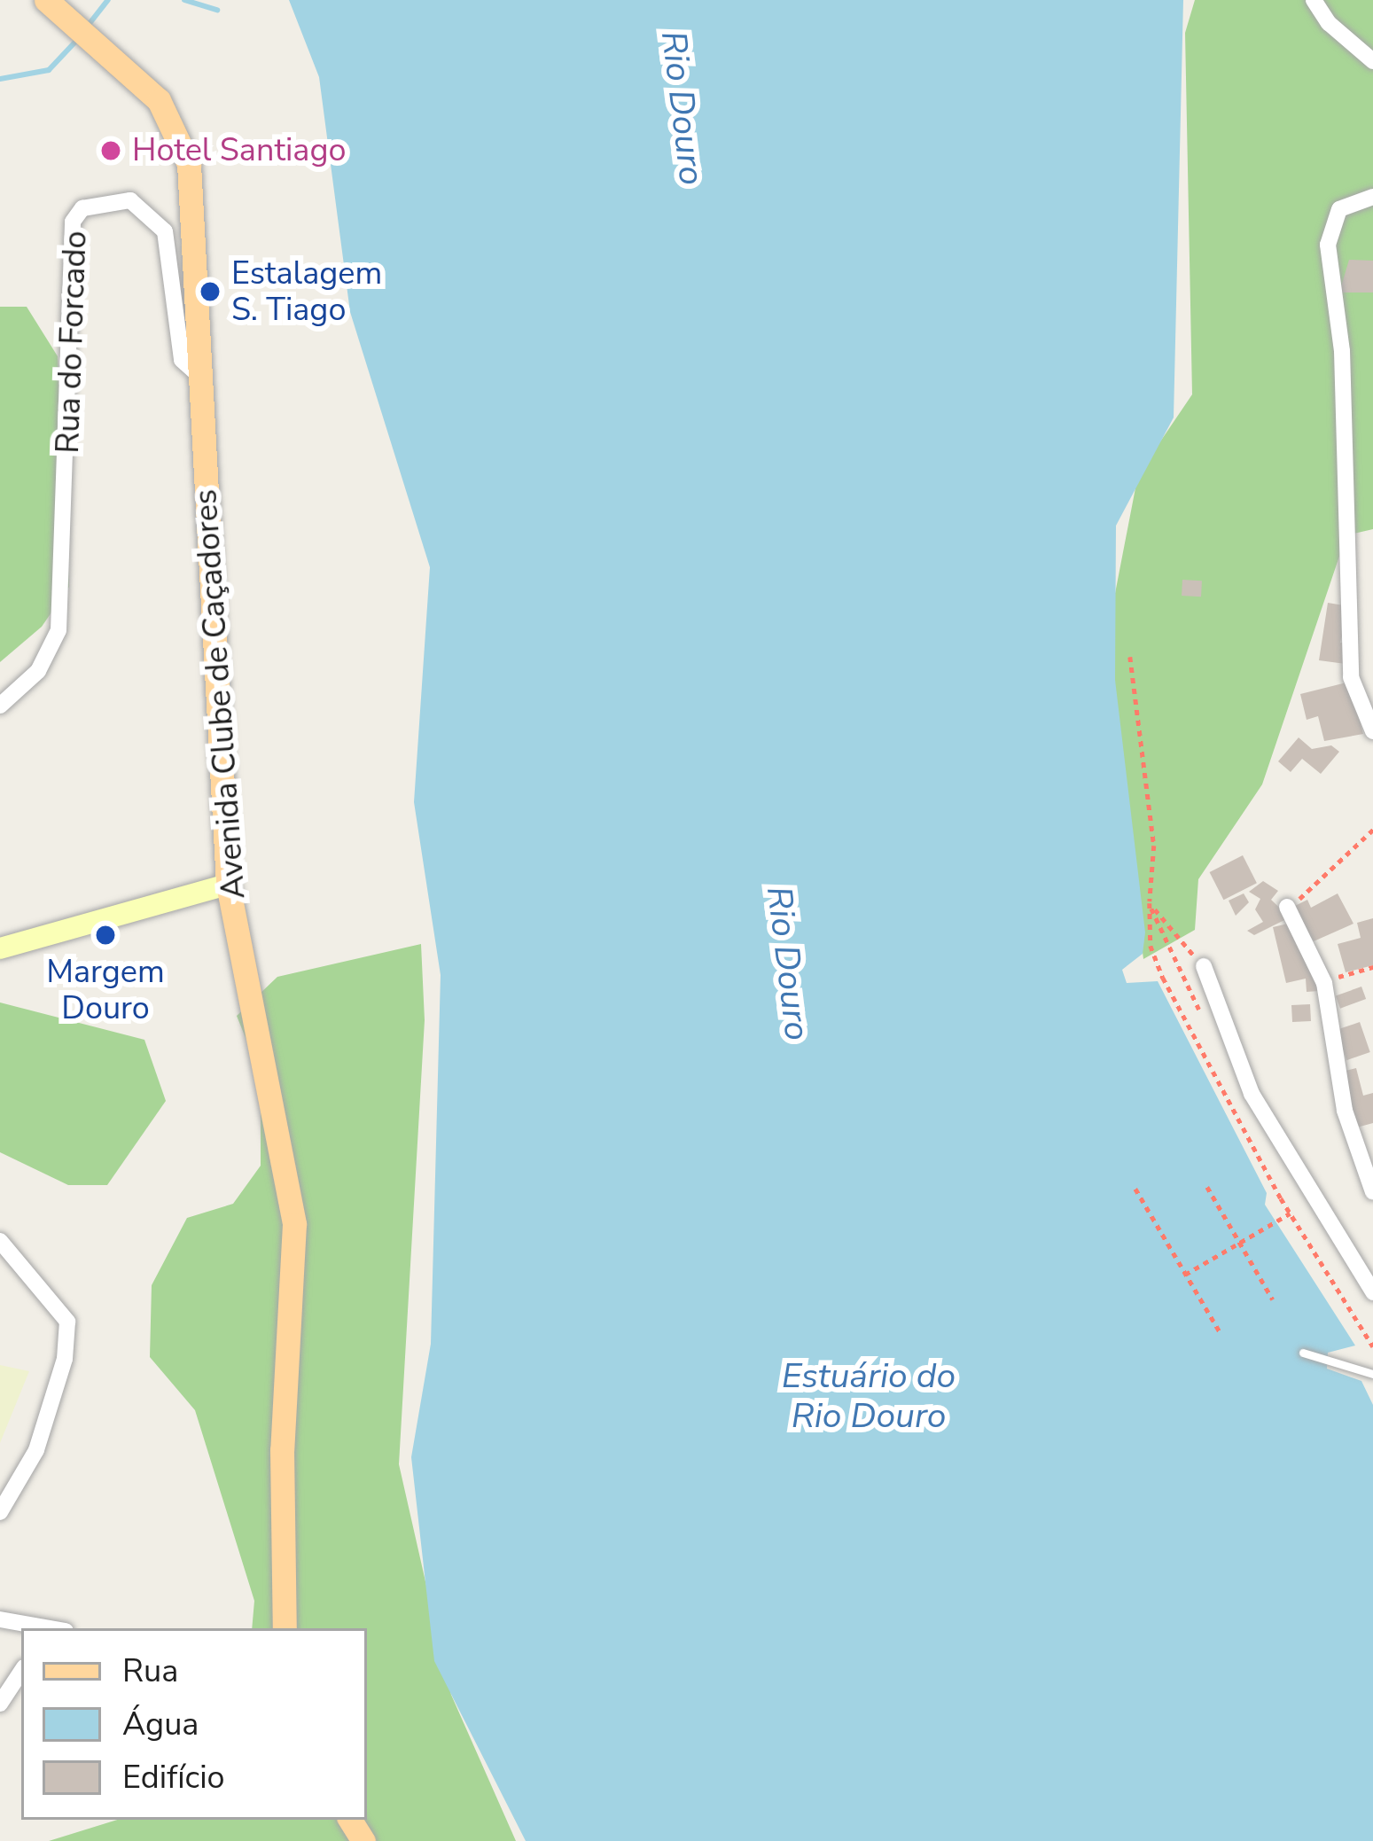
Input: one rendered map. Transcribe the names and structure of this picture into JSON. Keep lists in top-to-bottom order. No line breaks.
{"streets":{"main road":["Avenida Clube de Caçadores"],"street":["Rua do Forcado"]},"crossings":[["Rua do Forcado","Avenida Clube de Caçadores"]],"water":["Rio Douro","Estuário do Rio Douro"],"places":["Hotel Santiago","Estalagem S. Tiago","Margem Douro"],"legend":["Rua","Água","Edifício"]}
